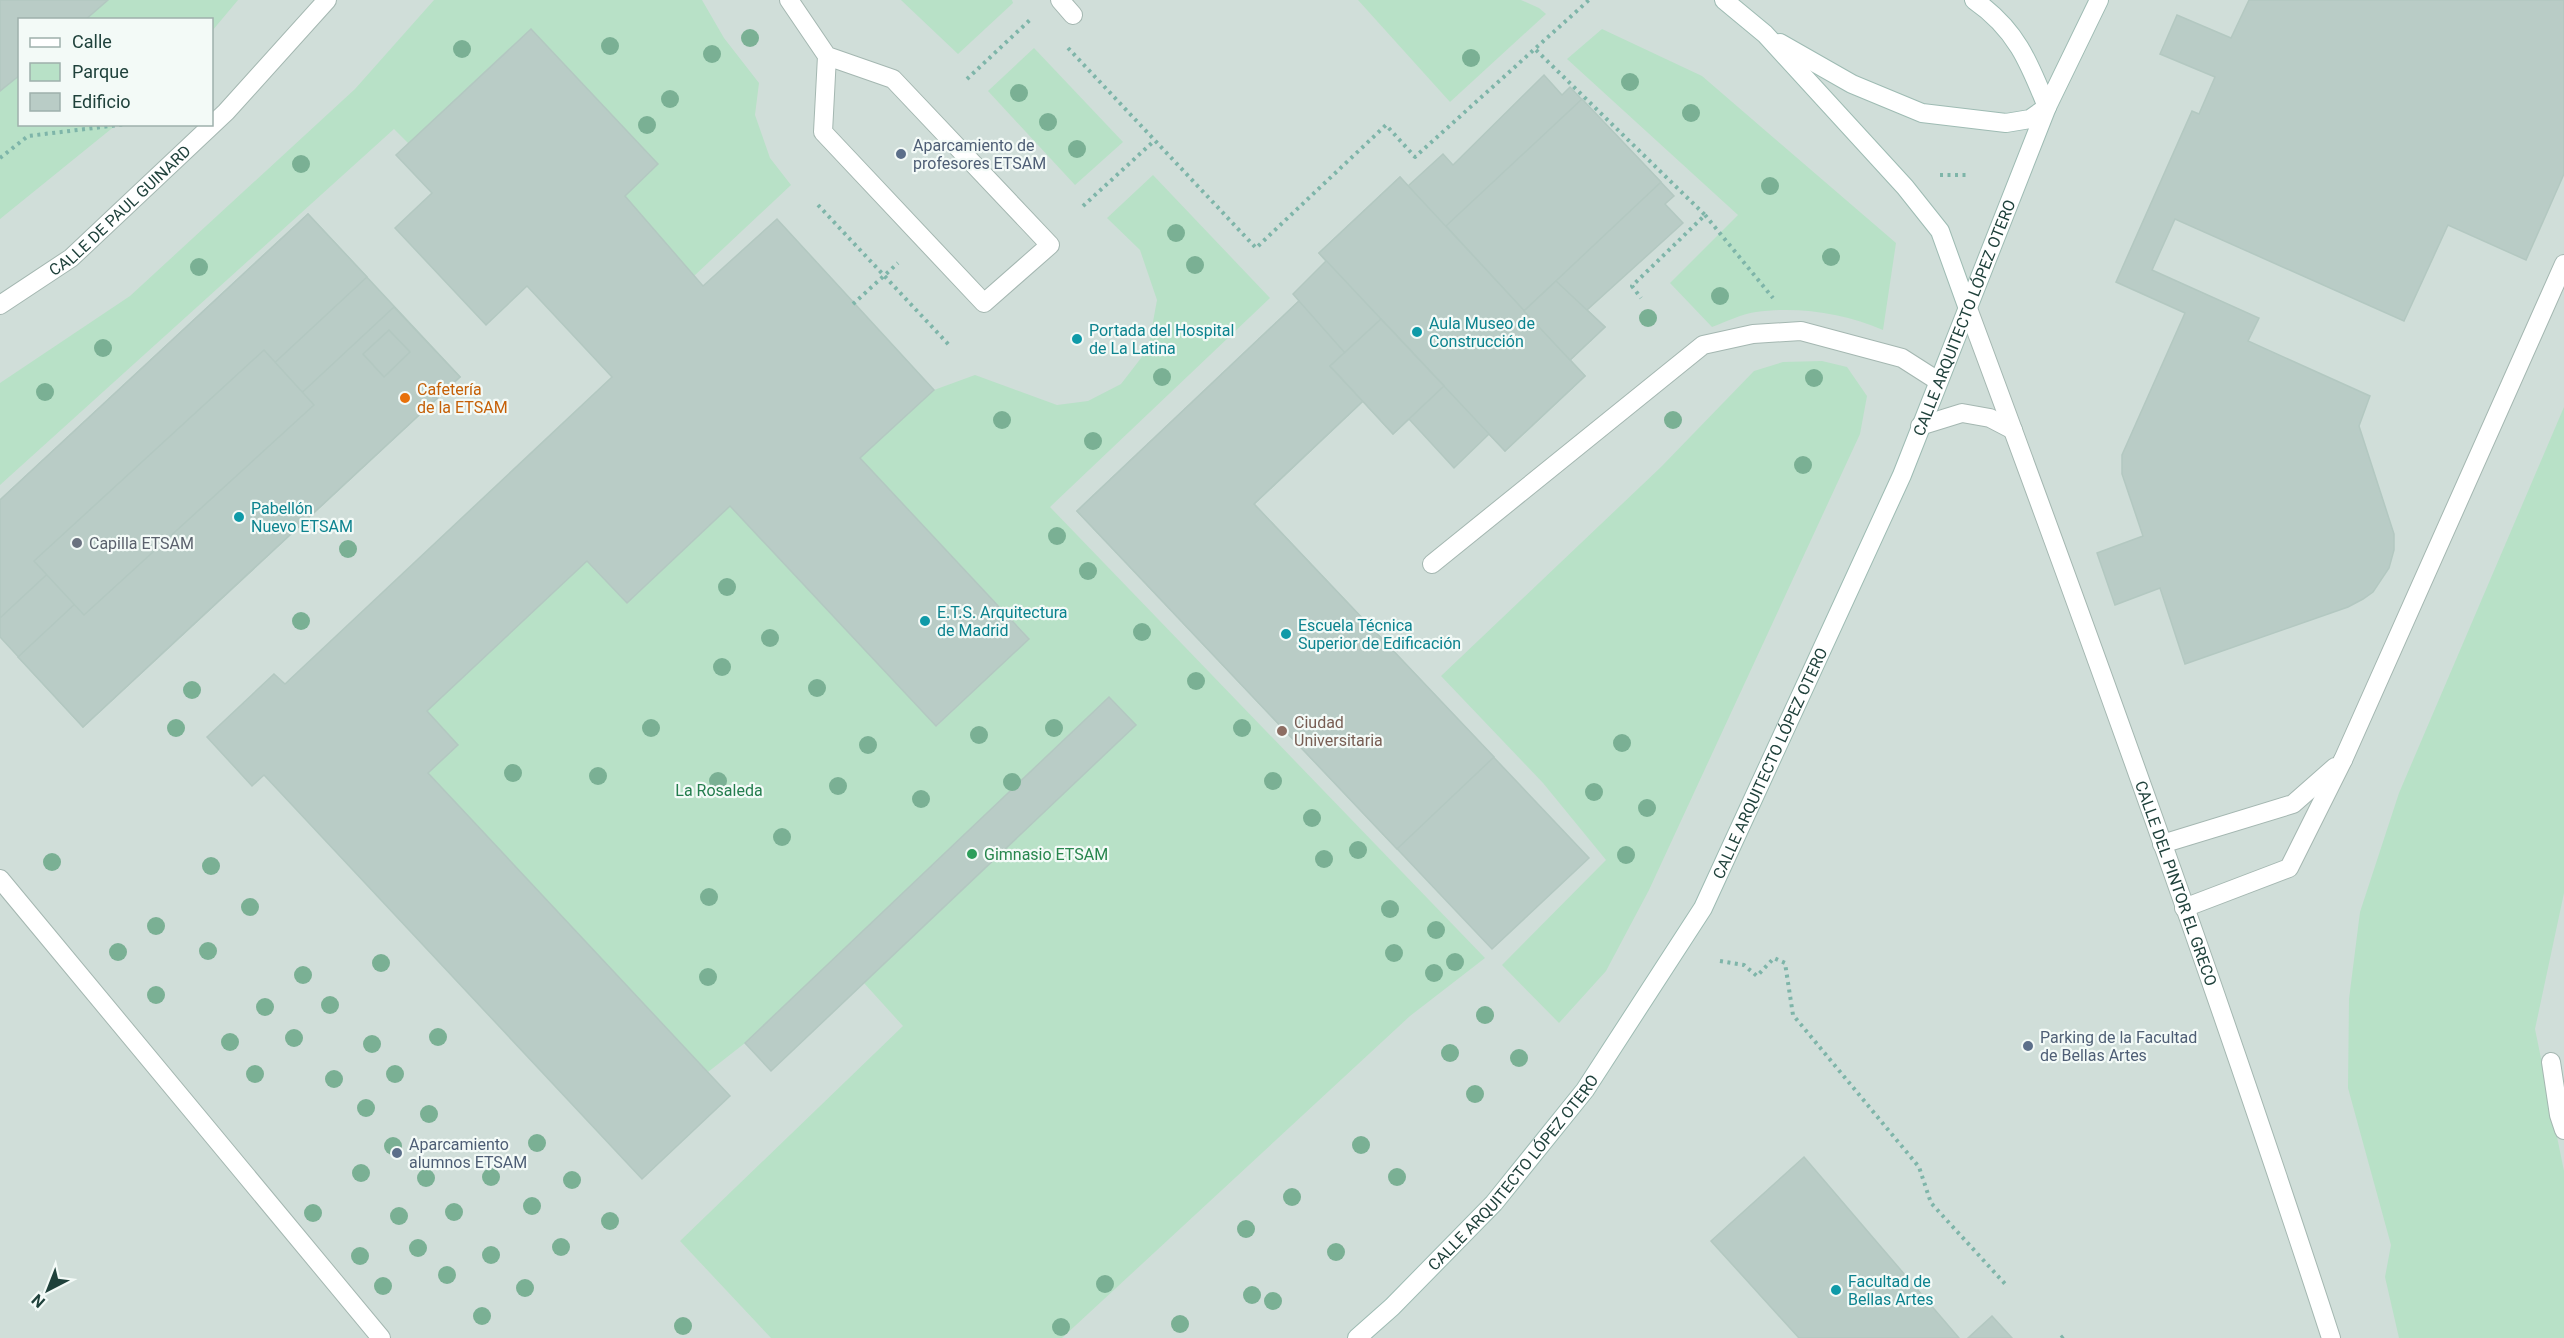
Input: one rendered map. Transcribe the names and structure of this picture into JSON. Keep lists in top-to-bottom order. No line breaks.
{"streets":{"street":["CALLE DE PAUL GUINARD","CALLE ARQUITECTO LÓPEZ OTERO","CALLE DEL PINTOR EL GRECO"]},"crossings":[["CALLE ARQUITECTO LÓPEZ OTERO","CALLE DEL PINTOR EL GRECO"]],"parks":["La Rosaleda"],"places":["Aparcamiento de profesores ETSAM","Aula Museo de Construcción","Portada del Hospital de La Latina","Cafetería de la ETSAM","Pabellón Nuevo ETSAM","Capilla ETSAM","E.T.S. Arquitectura de Madrid","Escuela Técnica Superior de Edificación","Ciudad Universitaria","Gimnasio ETSAM","Parking de la Facultad de Bellas Artes","Aparcamiento alumnos ETSAM","Facultad de Bellas Artes"],"legend":["Calle","Parque","Edificio"],"north":"bottom left"}
